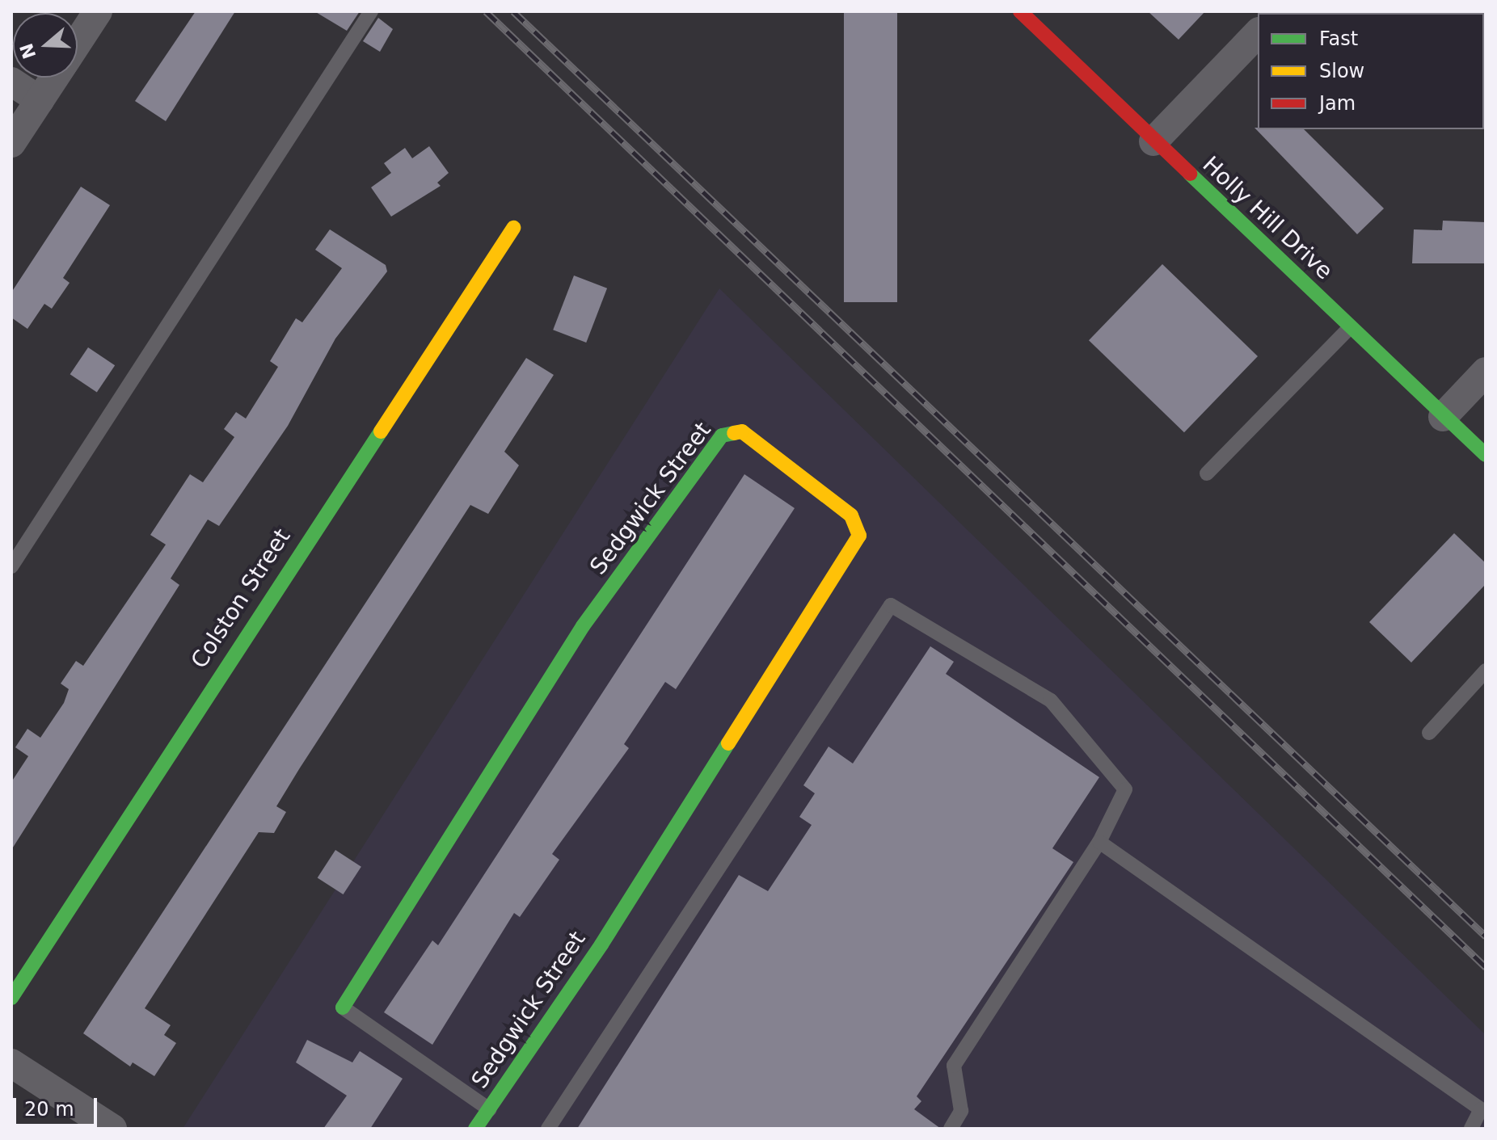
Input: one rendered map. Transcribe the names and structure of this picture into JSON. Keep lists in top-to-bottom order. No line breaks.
{"streets":{"street":["Holly Hill Drive","Sedgwick Street","Colston Street"]},"legend":["Fast","Slow","Jam"],"scale_bar":"20 m","north":"left"}
